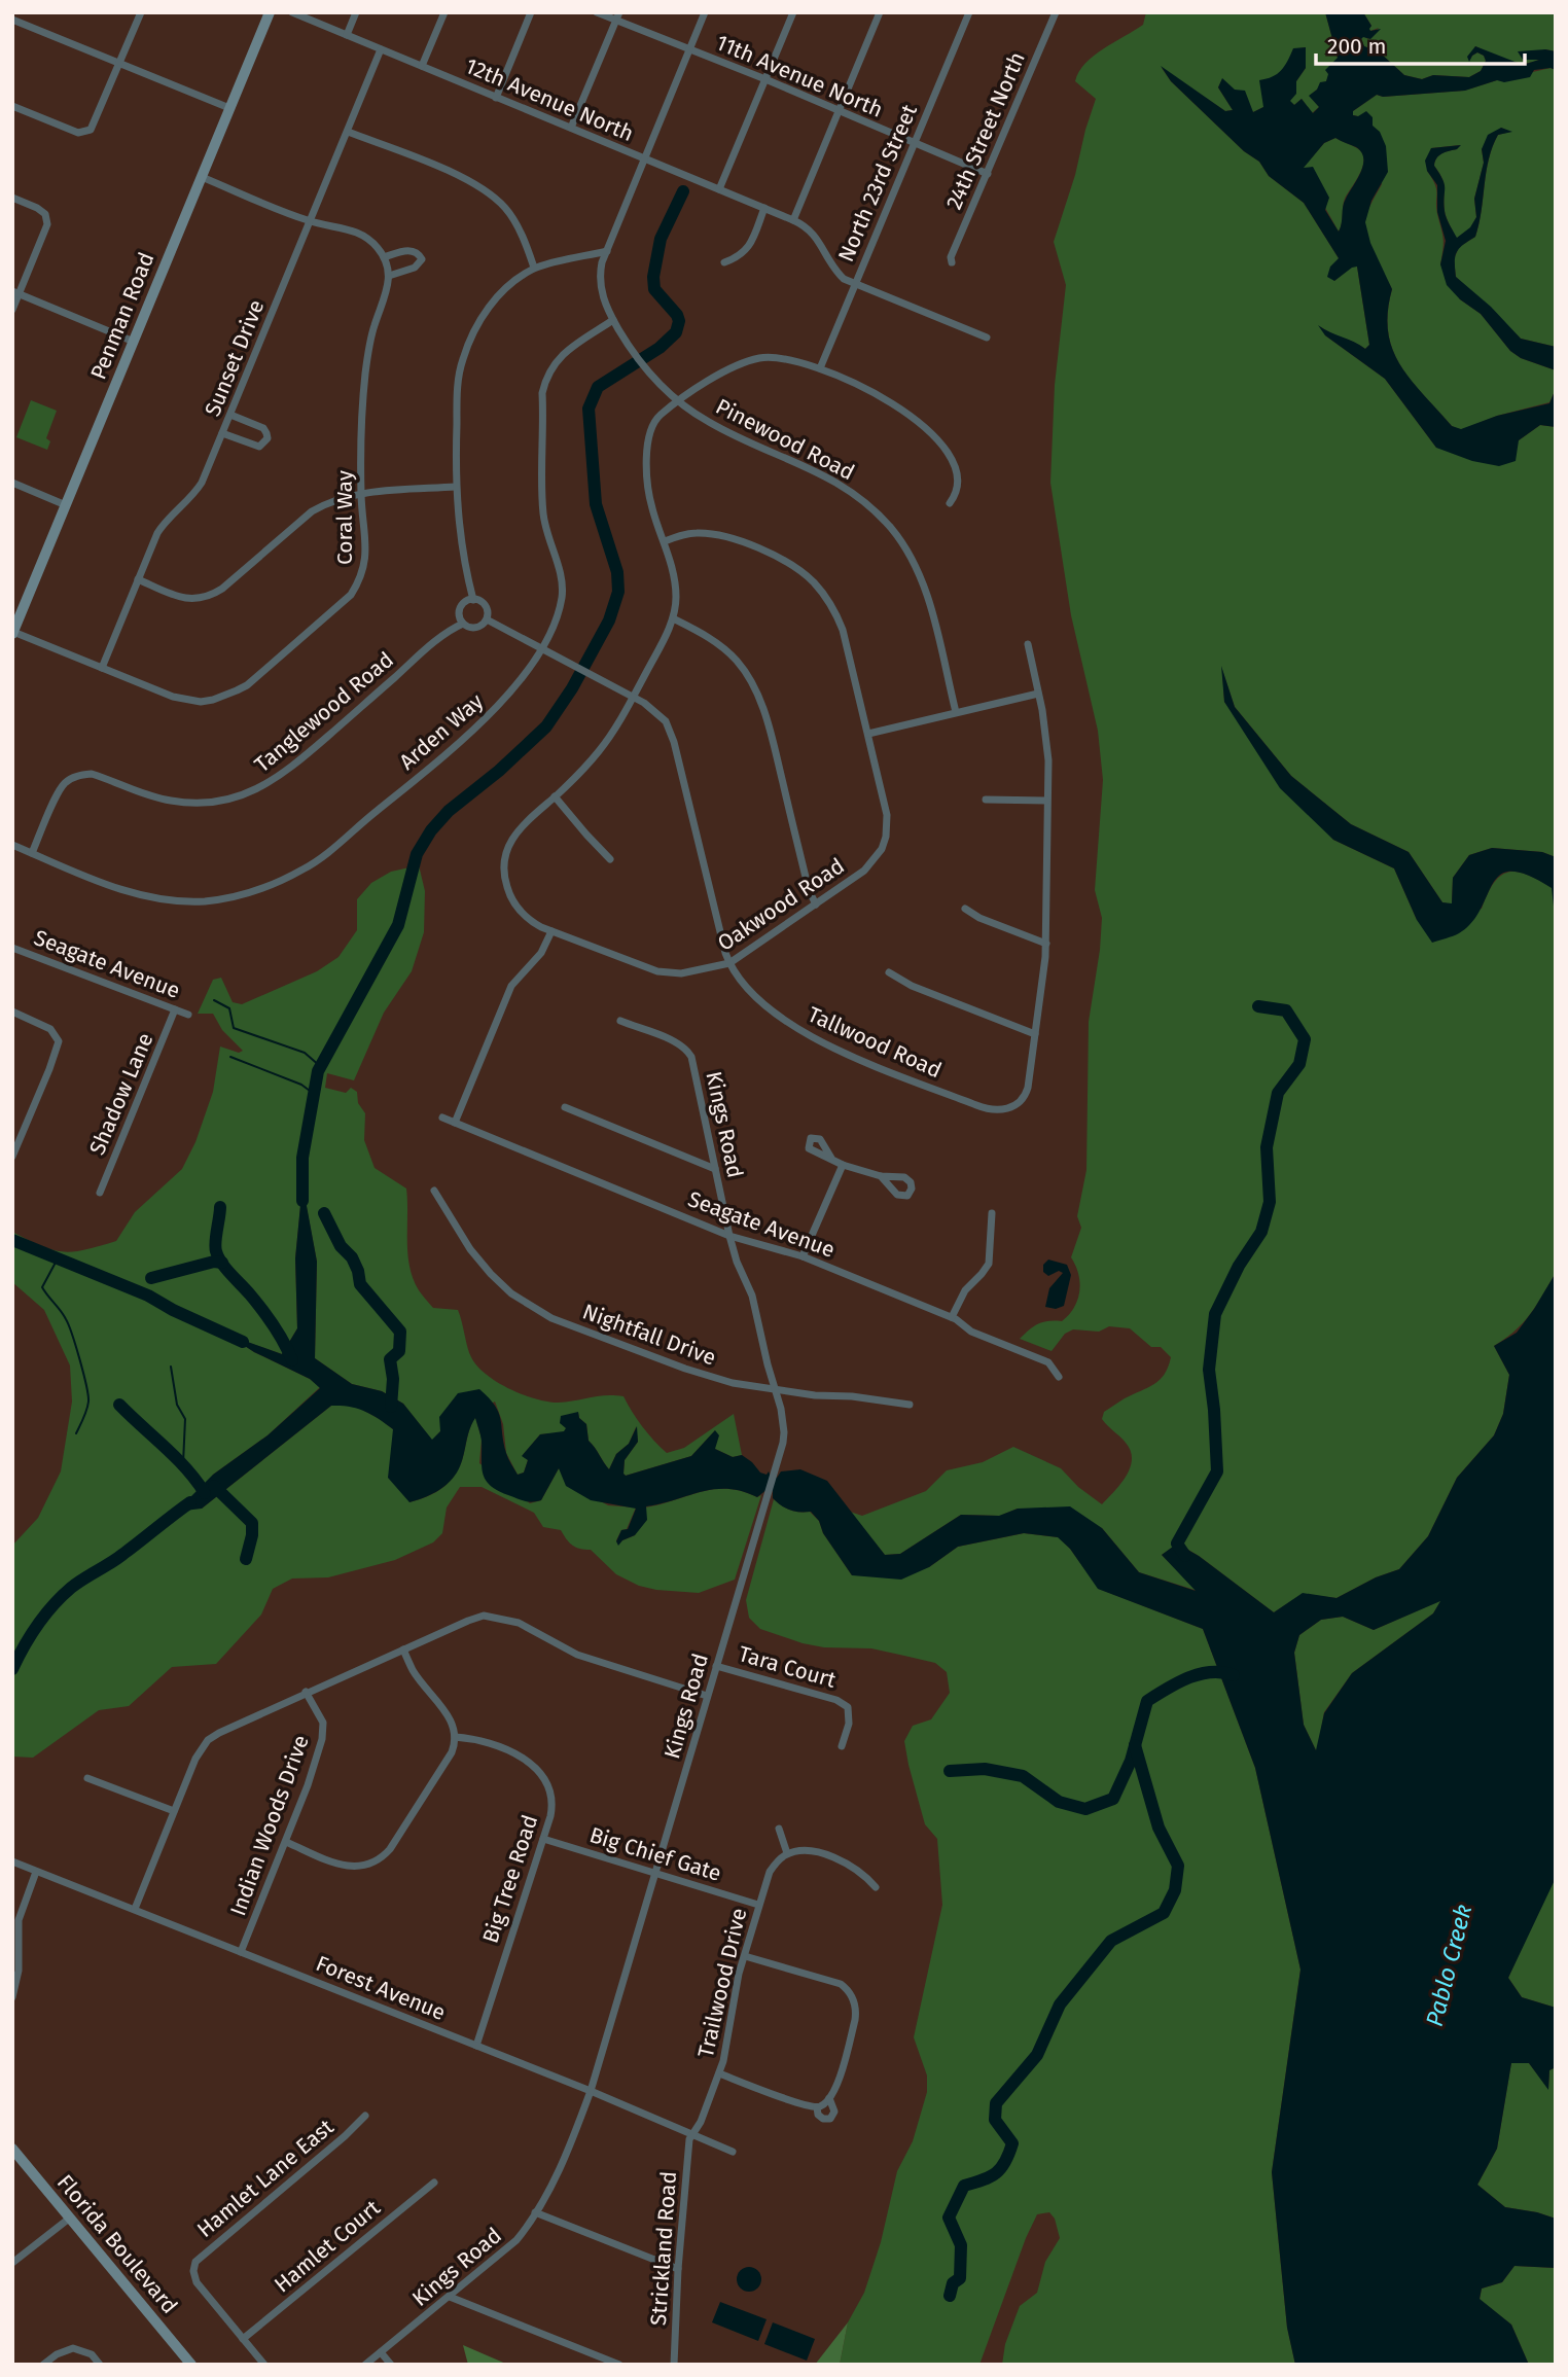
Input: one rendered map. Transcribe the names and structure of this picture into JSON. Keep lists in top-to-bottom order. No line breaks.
{"streets":{"street":["11th Avenue North","12th Avenue North","24th Street North","North 23rd Street","Penman Road","Sunset Drive","Pinewood Road","Coral Way","Tanglewood Road","Arden Way","Oakwood Road","Seagate Avenue","Tallwood Road","Shadow Lane","Kings Road","Nightfall Drive","Tara Court","Indian Woods Drive","Big Chief Gate","Big Tree Road","Trailwood Drive","Forest Avenue","Hamlet Lane East","Florida Boulevard","Hamlet Court","Strickland Road"]},"crossings":[["11th Avenue North","24th Street North"],["11th Avenue North","North 23rd Street"],["11th Avenue North","Pinewood Road"],["12th Avenue North","North 23rd Street"],["12th Avenue North","Sunset Drive"],["12th Avenue North","Pinewood Road"],["Penman Road","Coral Way"],["Sunset Drive","Coral Way"],["Pinewood Road","Arden Way"],["Pinewood Road","Oakwood Road"],["Tanglewood Road","Arden Way"],["Tanglewood Road","Tallwood Road"],["Arden Way","Tallwood Road"],["Oakwood Road","Tallwood Road"],["Seagate Avenue","Shadow Lane"],["Seagate Avenue","Kings Road"],["Kings Road","Nightfall Drive"],["Kings Road","Tara Court"],["Kings Road","Big Chief Gate"],["Kings Road","Forest Avenue"],["Indian Woods Drive","Forest Avenue"],["Big Chief Gate","Big Tree Road"],["Big Chief Gate","Trailwood Drive"],["Big Tree Road","Forest Avenue"],["Trailwood Drive","Forest Avenue"],["Trailwood Drive","Strickland Road"],["Forest Avenue","Strickland Road"],["Hamlet Lane East","Hamlet Court"]],"water":["Pablo Creek"],"scale_bar":"200 m"}
